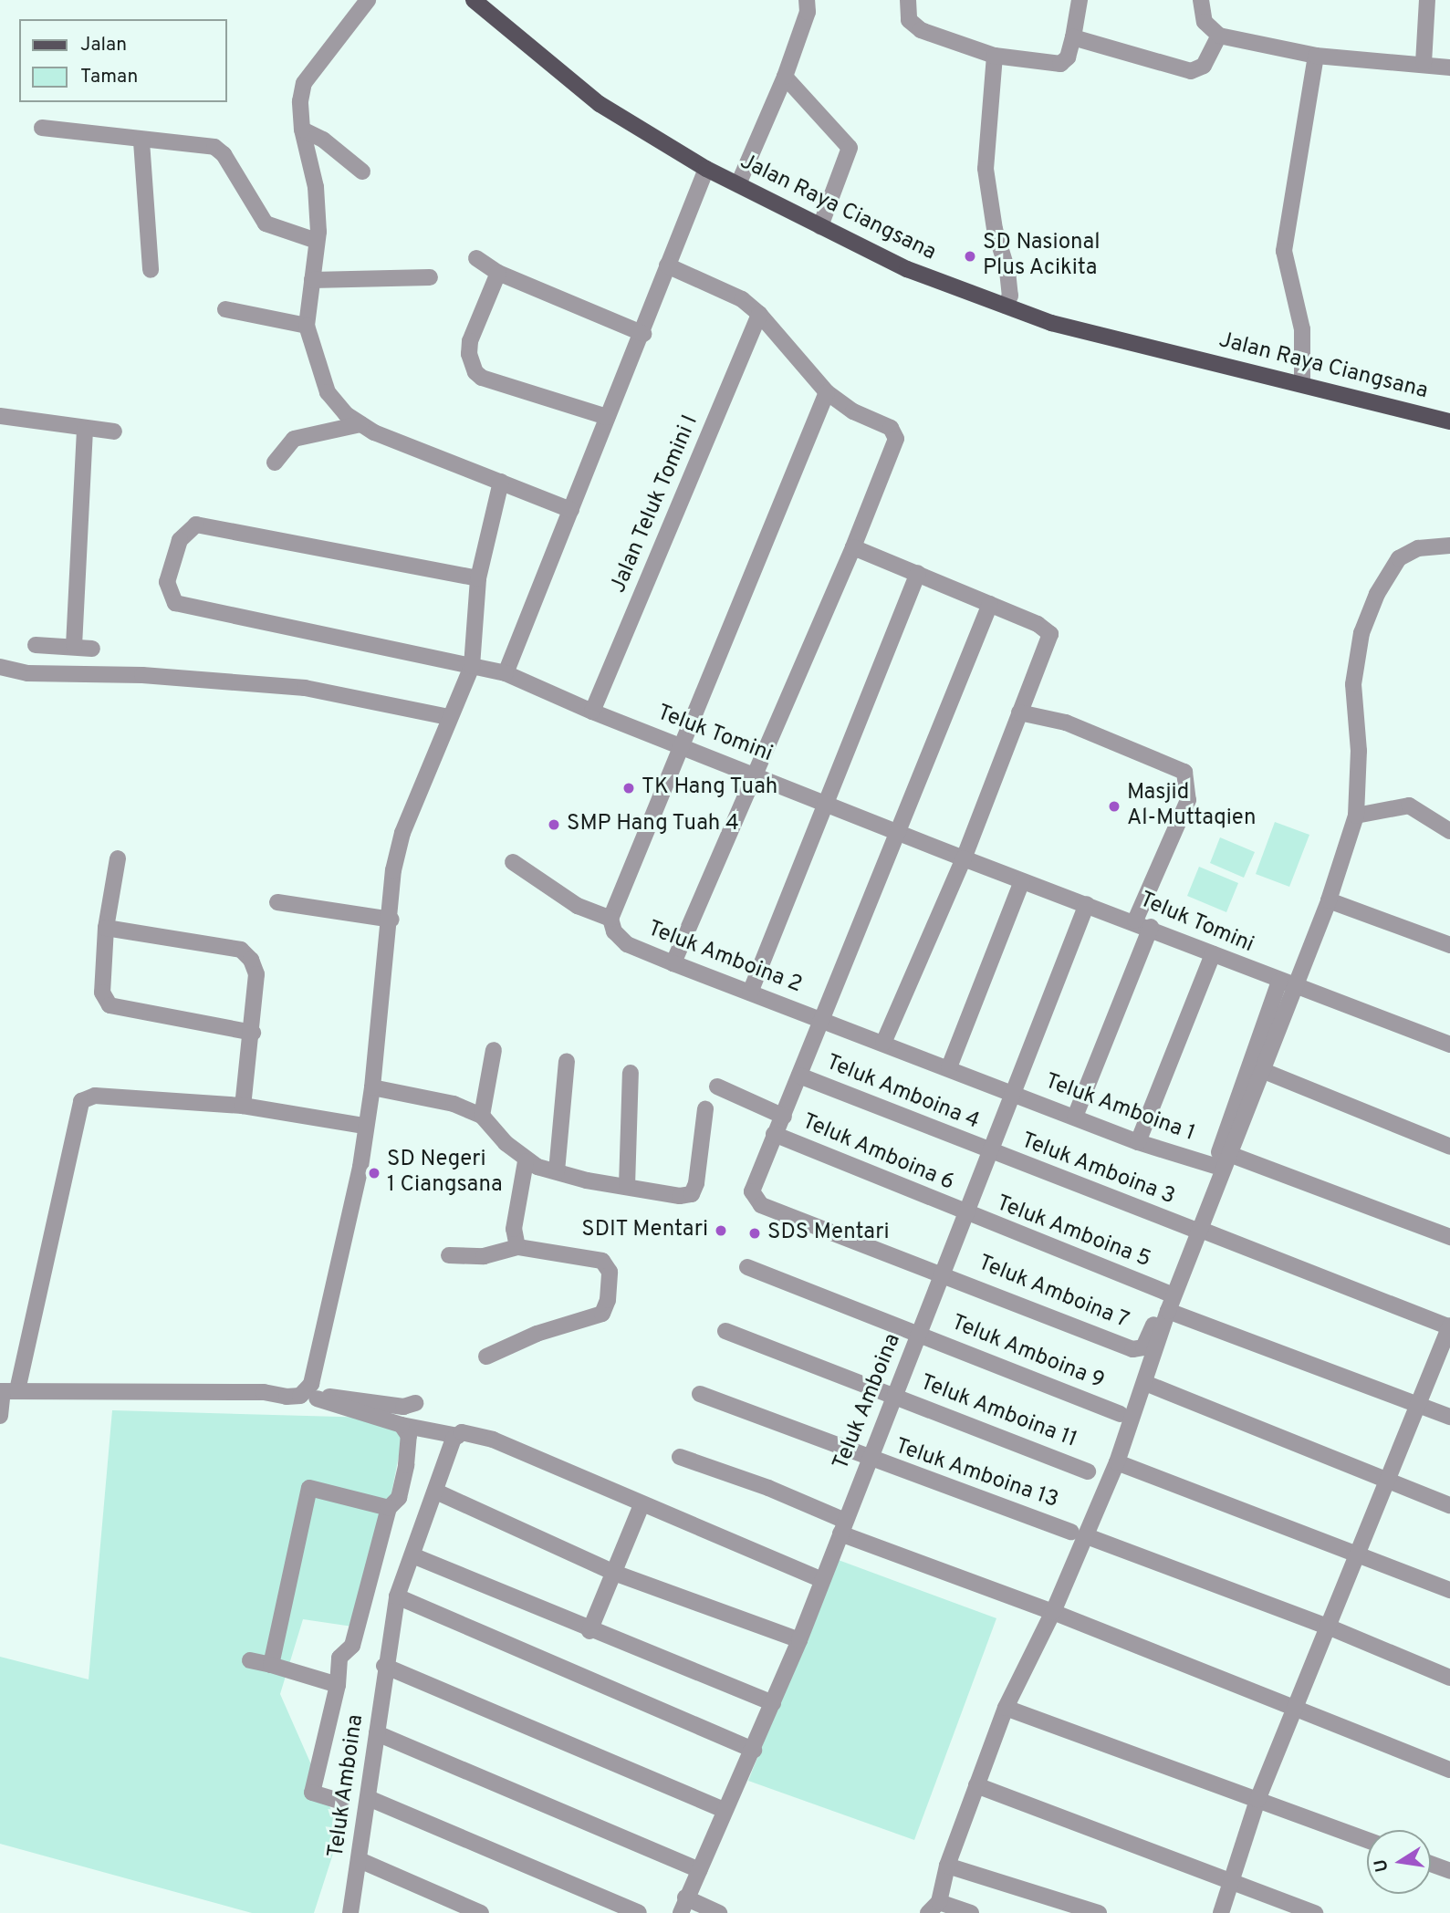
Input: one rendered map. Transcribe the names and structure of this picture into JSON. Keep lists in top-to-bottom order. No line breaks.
{"streets":{"main road":["Jalan Raya Ciangsana"],"street":["Jalan Teluk Tomini I","Teluk Tomini","Teluk Amboina 2","Teluk Amboina 4","Teluk Amboina 1","Teluk Amboina 6","Teluk Amboina 3","Teluk Amboina 5","Teluk Amboina 7","Teluk Amboina 9","Teluk Amboina","Teluk Amboina 11","Teluk Amboina 13"]},"crossings":[["Jalan Teluk Tomini I","Teluk Tomini"],["Teluk Tomini","Teluk Amboina"],["Teluk Amboina 2","Teluk Amboina 1"],["Teluk Amboina 2","Teluk Amboina"],["Teluk Amboina 4","Teluk Amboina 3"],["Teluk Amboina 4","Teluk Amboina"],["Teluk Amboina 1","Teluk Amboina"],["Teluk Amboina 6","Teluk Amboina 5"],["Teluk Amboina 6","Teluk Amboina 7"],["Teluk Amboina 6","Teluk Amboina"],["Teluk Amboina 3","Teluk Amboina"],["Teluk Amboina 5","Teluk Amboina 7"],["Teluk Amboina 5","Teluk Amboina"],["Teluk Amboina 7","Teluk Amboina"],["Teluk Amboina 9","Teluk Amboina"],["Teluk Amboina","Teluk Amboina 11"],["Teluk Amboina","Teluk Amboina 13"]],"places":["SD Nasional Plus Acikita","TK Hang Tuah","Masjid Al-Muttaqien","SMP Hang Tuah 4","SD Negeri 1 Ciangsana","SDIT Mentari","SDS Mentari"],"legend":["Jalan","Taman"],"north":"left"}
